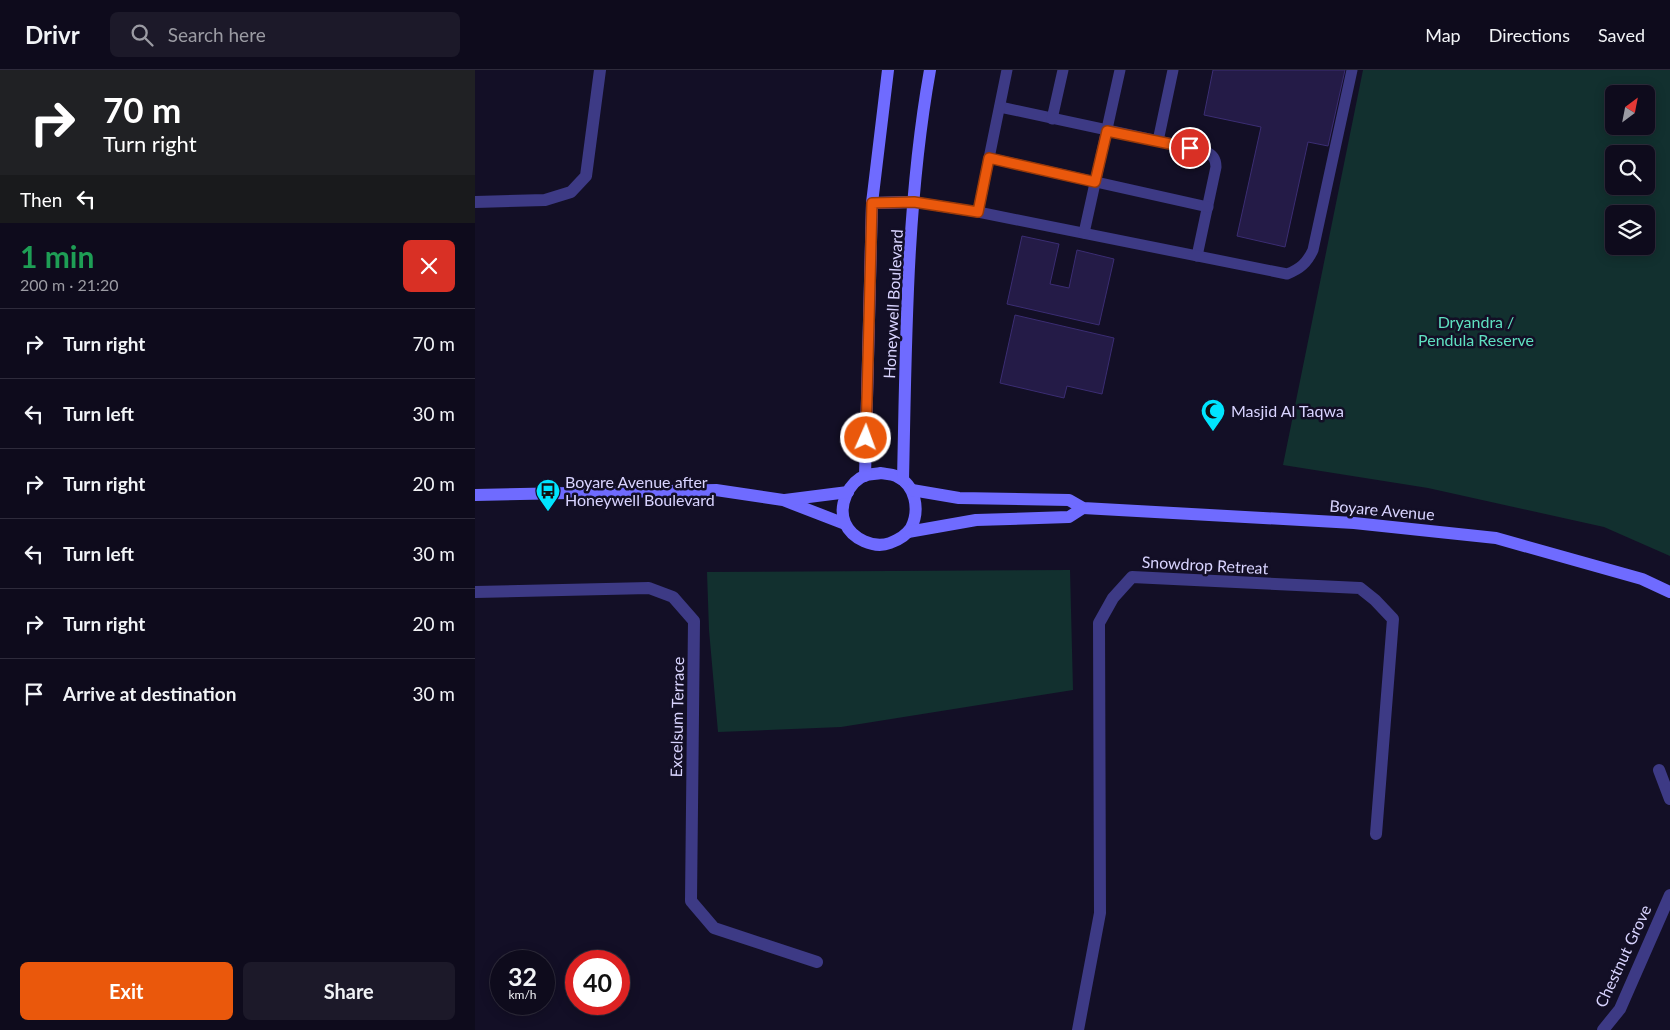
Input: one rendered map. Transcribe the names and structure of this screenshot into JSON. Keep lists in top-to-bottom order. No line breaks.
{"streets":{"street":["Honeywell Boulevard","Boyare Avenue","Snowdrop Retreat","Excelsum Terrace","Chestnut Grove"]},"crossings":[["Honeywell Boulevard","Boyare Avenue"]],"parks":["Dryandra / Pendula Reserve"],"places":{"mosque":["Masjid Al Taqwa"],"bus stop":["Boyare Avenue after Honeywell Boulevard"]},"north":"top right","page":{"header":"Drivr","search":"Search here","nav":["Map","Directions","Saved"],"turn":["70 m","Turn right"],"then":"Then","heading":["1 min","200 m · 21:20"],"list":[{"name":"Turn right","value":"70 m"},{"name":"Turn left","value":"30 m"},{"name":"Turn right","value":"20 m"},{"name":"Turn left","value":"30 m"},{"name":"Turn right","value":"20 m"},{"name":"Arrive at destination","value":"30 m"}],"speed":"32 km/h","limit":"40","buttons":["Exit","Share"]}}
